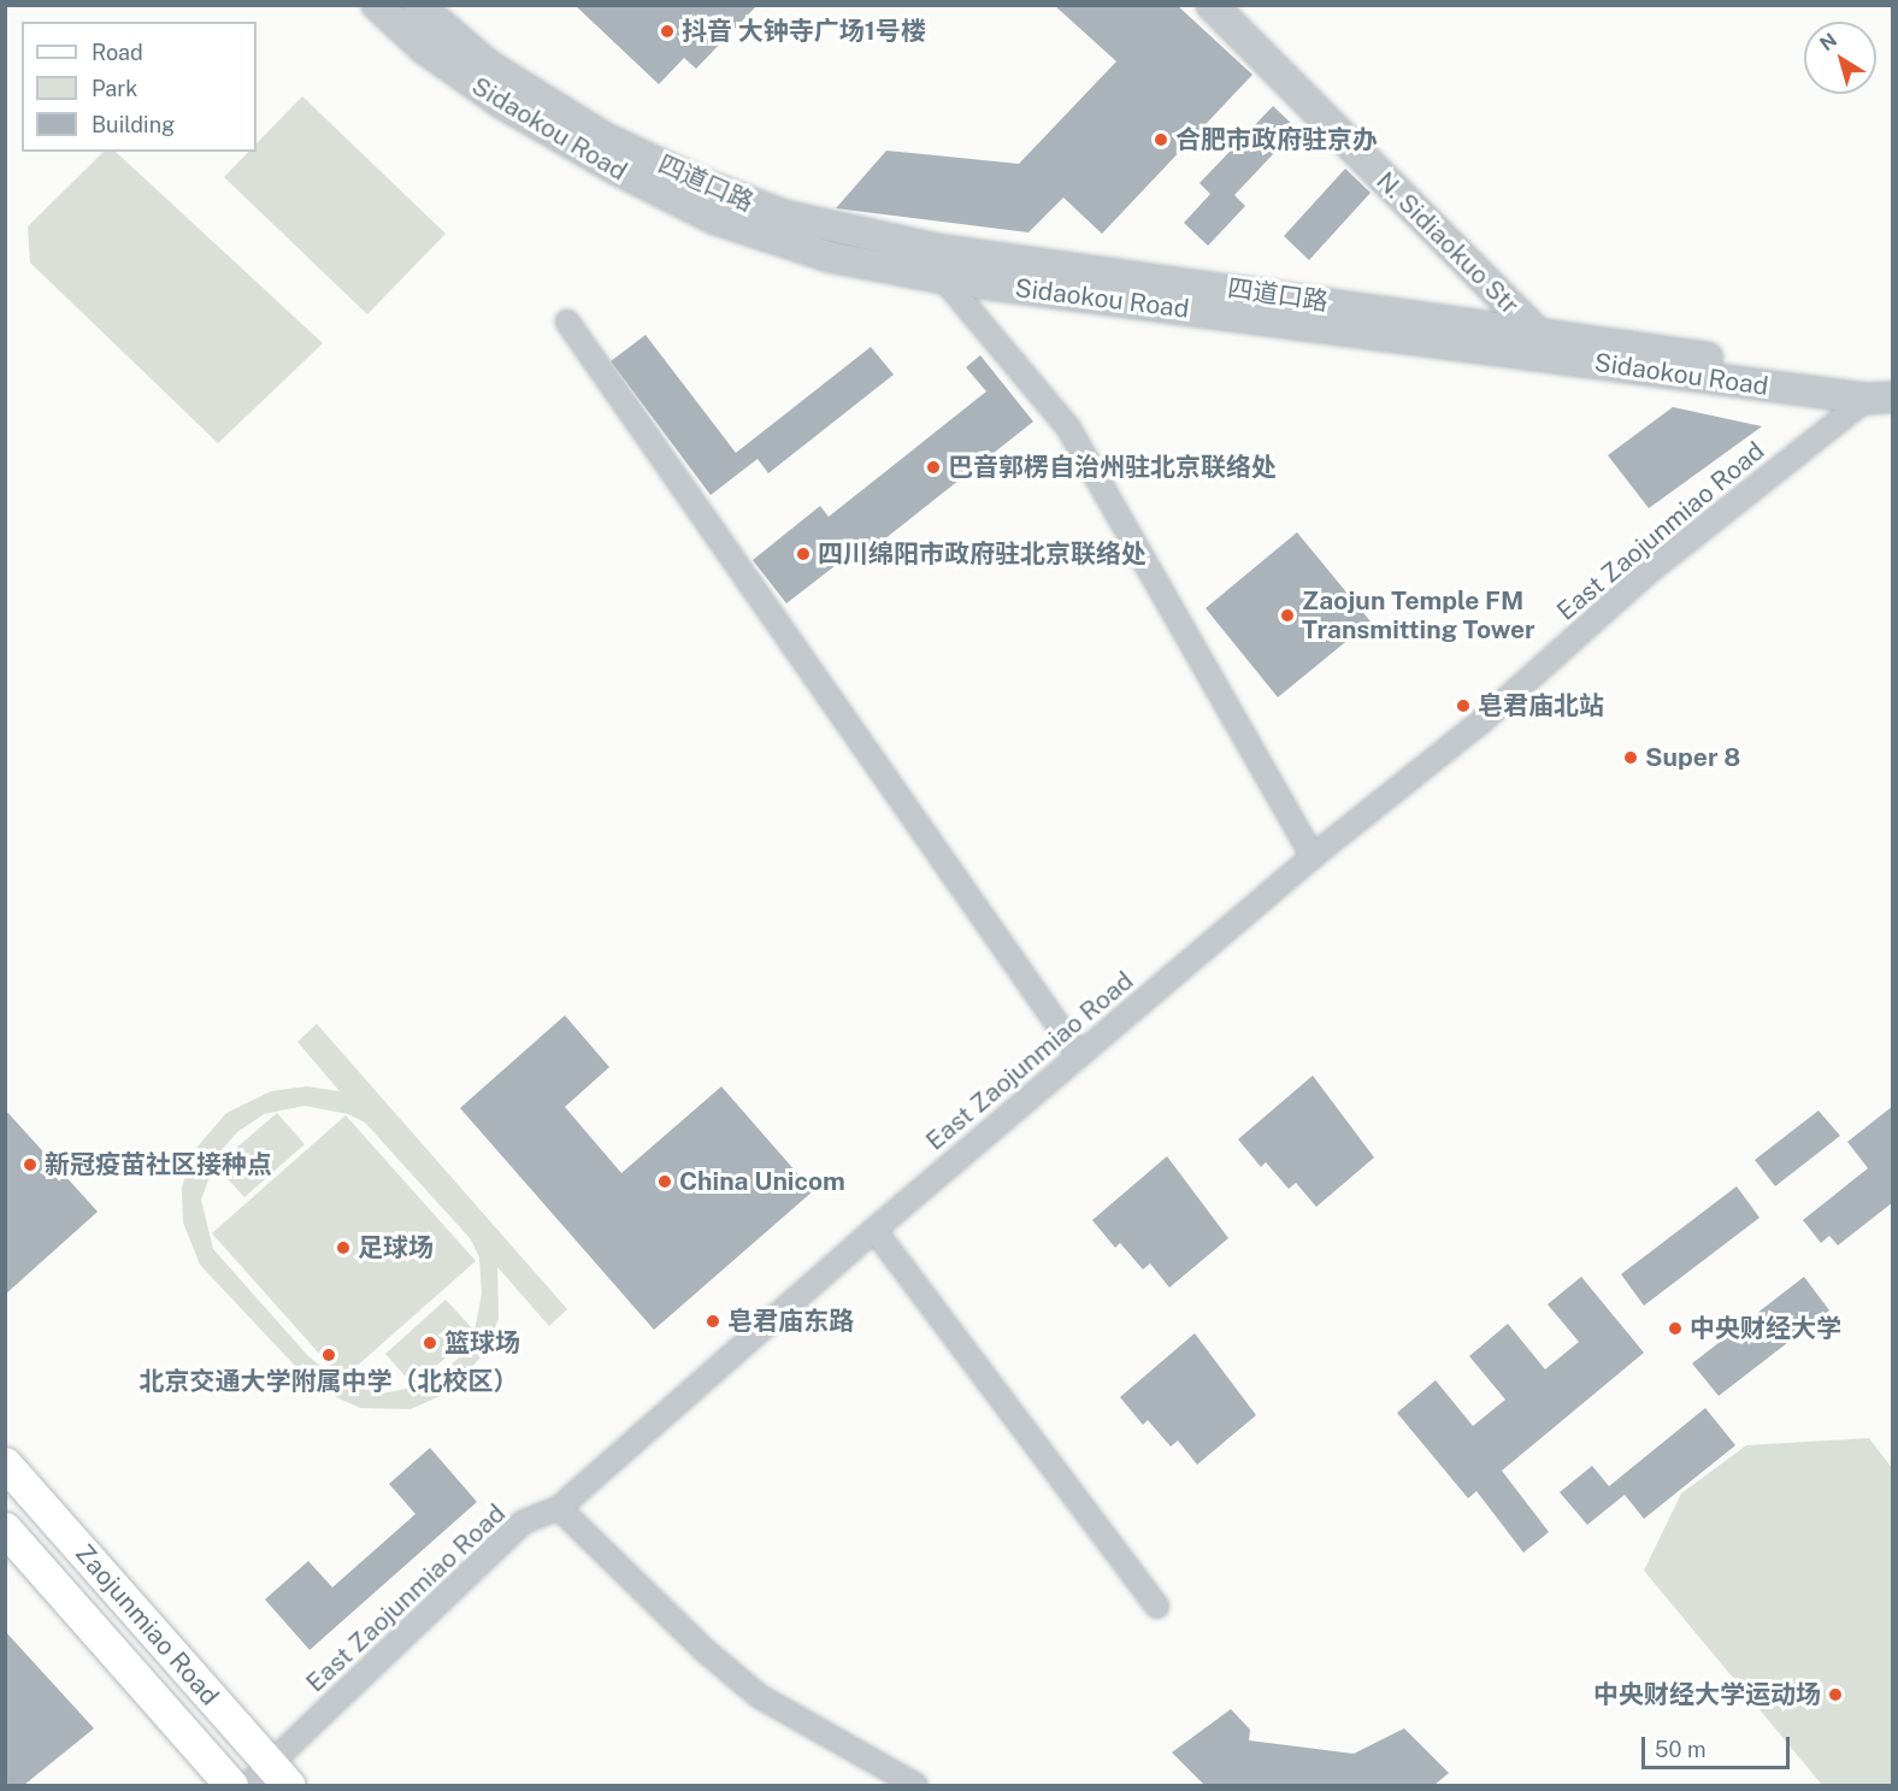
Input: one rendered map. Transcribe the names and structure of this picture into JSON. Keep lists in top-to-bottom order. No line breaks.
{"streets":{"main road":["Zaojunmiao Road"],"street":["Sidaokou Road","四道口路","N. Sidiaokuo Str","East Zaojunmiao Road"]},"crossings":[["Sidaokou Road","四道口路"],["Sidaokou Road","N. Sidiaokuo Str"],["Sidaokou Road","East Zaojunmiao Road"],["四道口路","N. Sidiaokuo Str"],["四道口路","East Zaojunmiao Road"],["East Zaojunmiao Road","Zaojunmiao Road"]],"places":["抖音 大钟寺广场1号楼","合肥市政府驻京办","巴音郭楞自治州驻北京联络处","四川绵阳市政府驻北京联络处","Zaojun Temple FM Transmitting Tower","皂君庙北站","Super 8","新冠疫苗社区接种点","China Unicom","足球场","皂君庙东路","中央财经大学","篮球场","北京交通大学附属中学（北校区）","中央财经大学运动场"],"legend":["Road","Park","Building"],"scale_bar":"50 m","north":"top left"}
